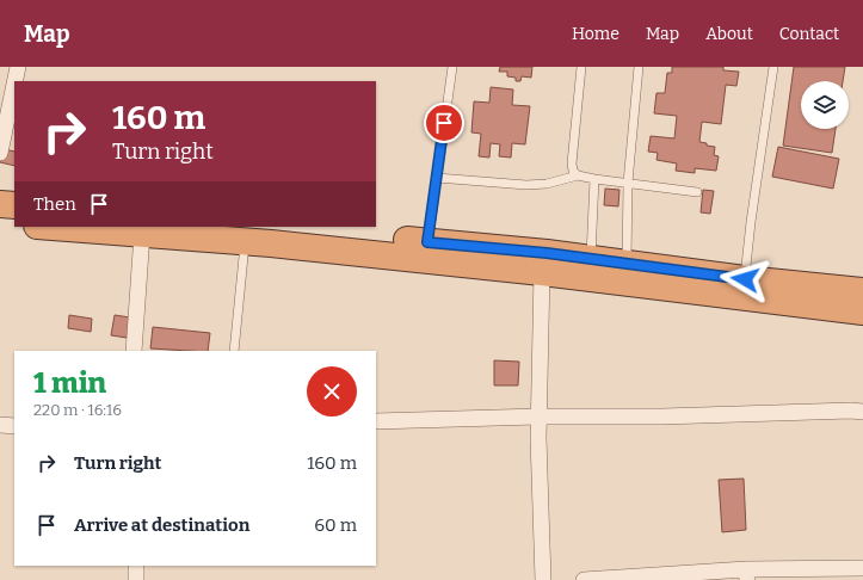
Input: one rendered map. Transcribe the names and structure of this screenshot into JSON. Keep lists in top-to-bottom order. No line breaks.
{"page":{"header":"Map","nav":["Home","Map","About","Contact"],"turn":["160 m","Turn right"],"then":"Then","heading":["1 min","220 m · 16:16"],"list":[{"name":"Turn right","value":"160 m"},{"name":"Arrive at destination","value":"60 m"}]}}
